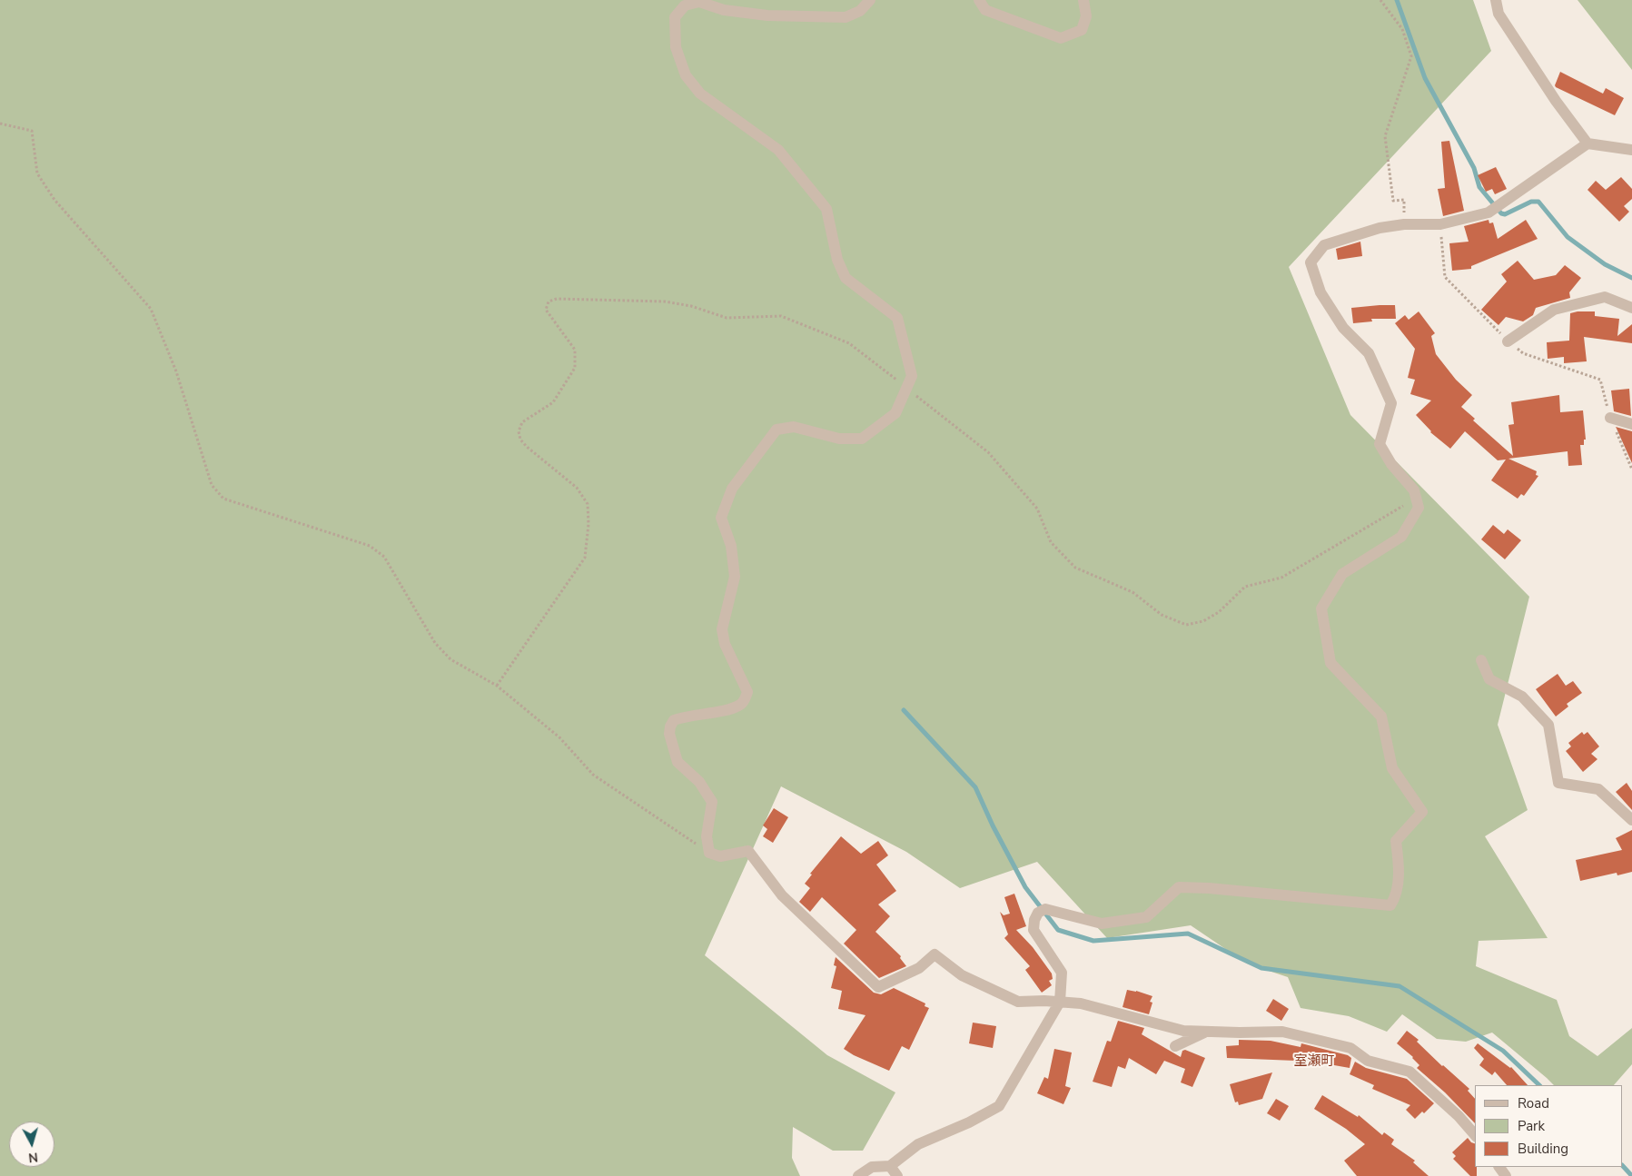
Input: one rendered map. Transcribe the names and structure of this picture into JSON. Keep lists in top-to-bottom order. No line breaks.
{"districts":["室瀬町"],"legend":["Road","Park","Building"],"north":"bottom"}
